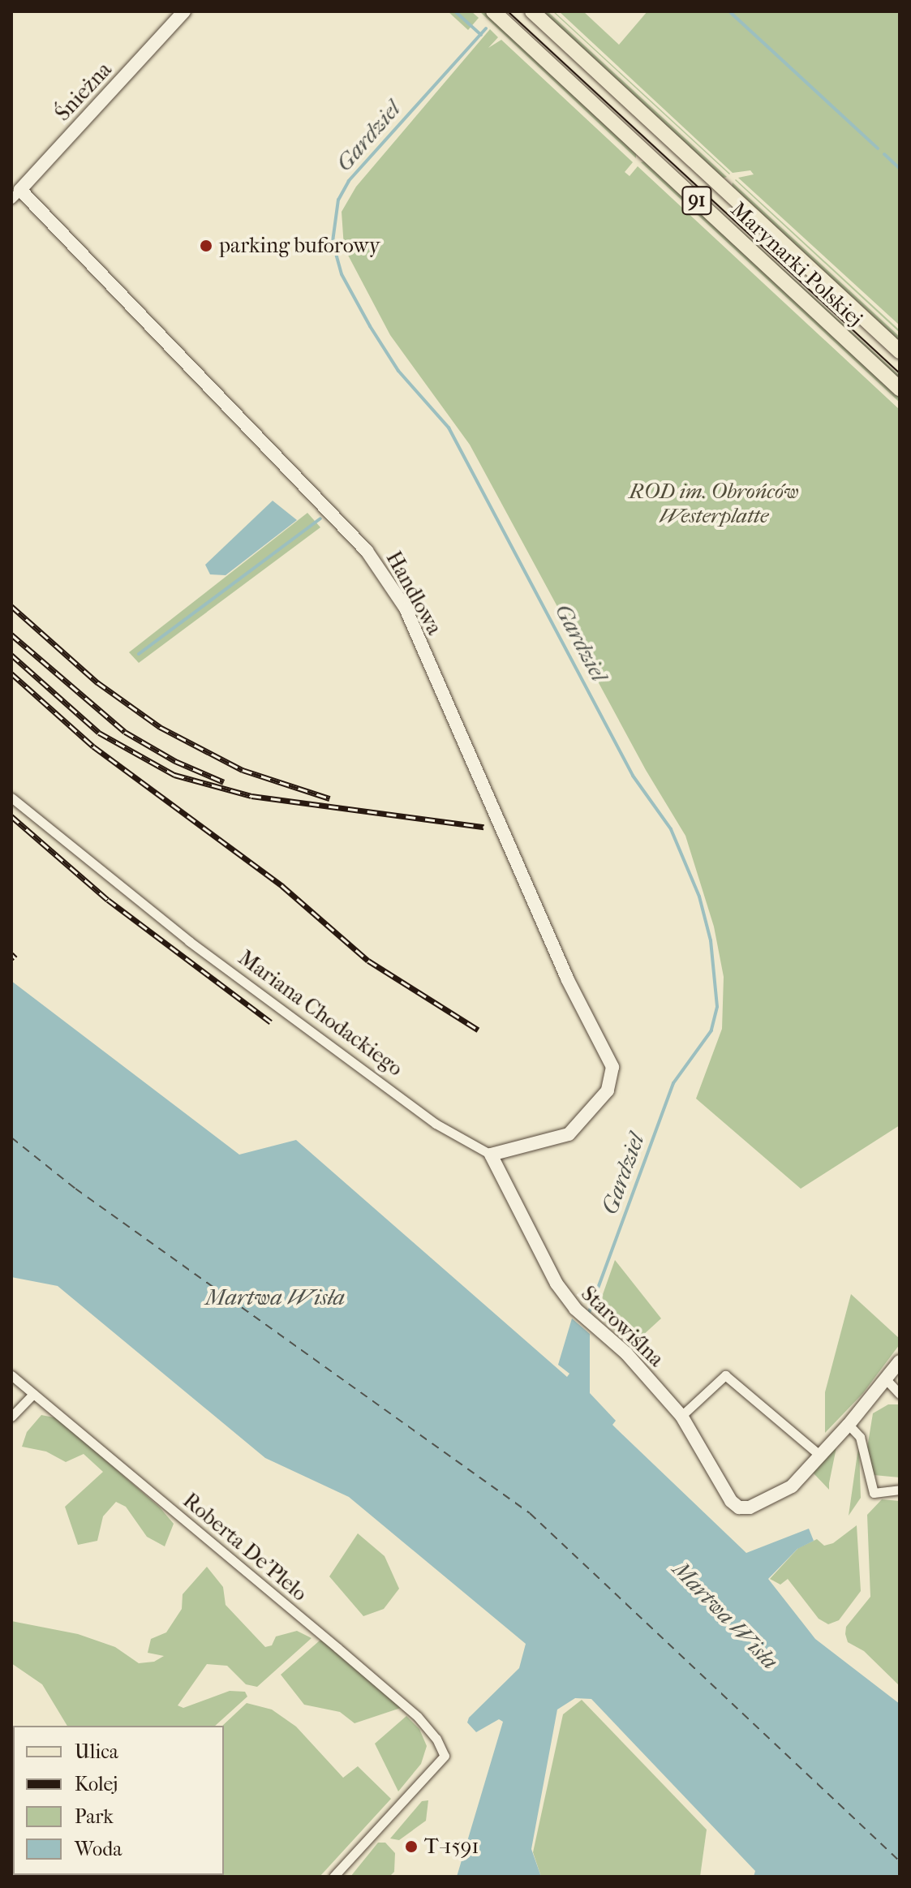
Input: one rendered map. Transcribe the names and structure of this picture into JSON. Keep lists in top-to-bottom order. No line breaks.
{"streets":{"main road":["91","Marynarki Polskiej"],"street":["Śnieżna","Handlowa","Mariana Chodackiego","Starowiślna","Roberta De'Plelo"]},"crossings":[["Śnieżna","Handlowa"],["Handlowa","Mariana Chodackiego"],["Handlowa","Starowiślna"],["Mariana Chodackiego","Starowiślna"]],"water":["Gardziel","Martwa Wisła"],"parks":["ROD im. Obrońców Westerplatte"],"places":["parking buforowy","T-1591"],"legend":["Ulica","Kolej","Park","Woda"]}
